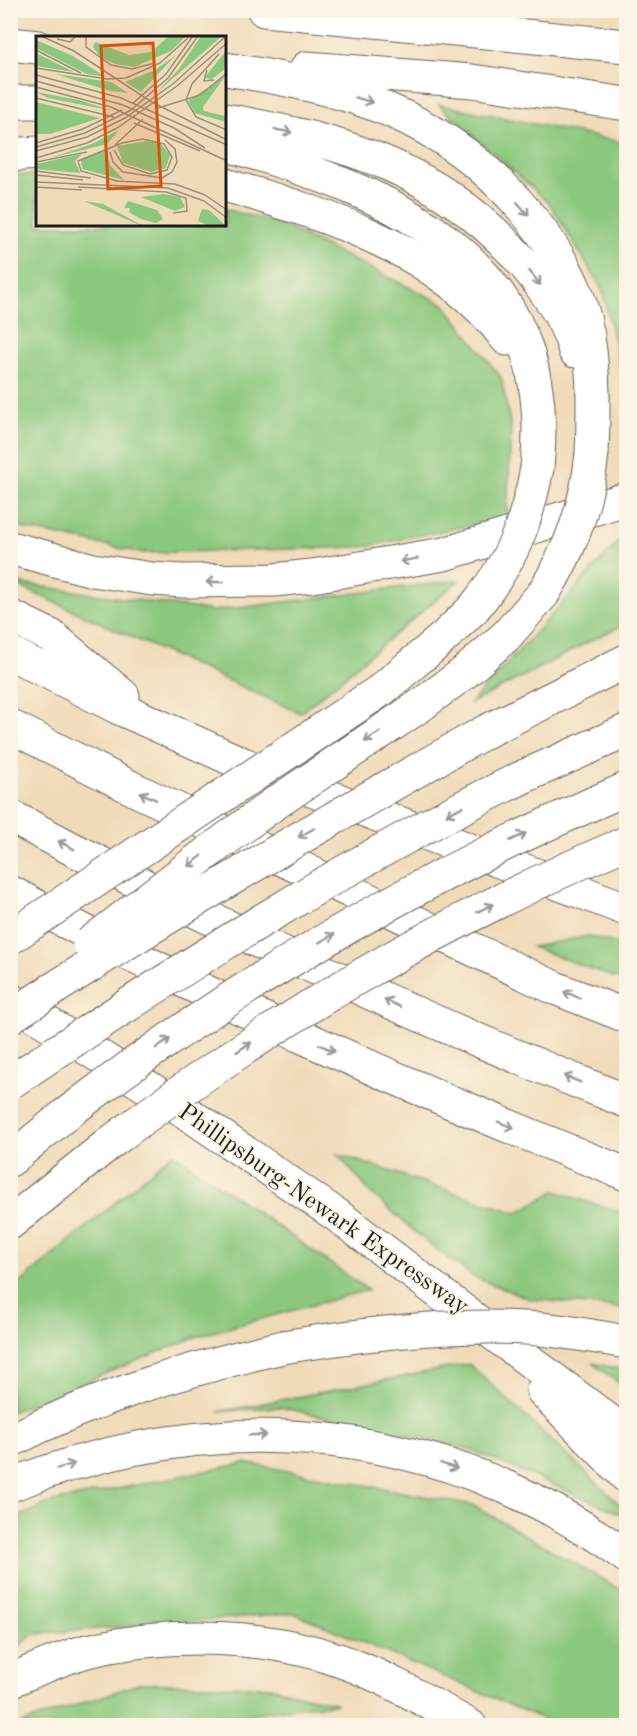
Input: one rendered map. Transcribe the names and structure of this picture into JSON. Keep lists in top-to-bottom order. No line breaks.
{"streets":{"main road":["Phillipsburg-Newark Expressway"]}}
